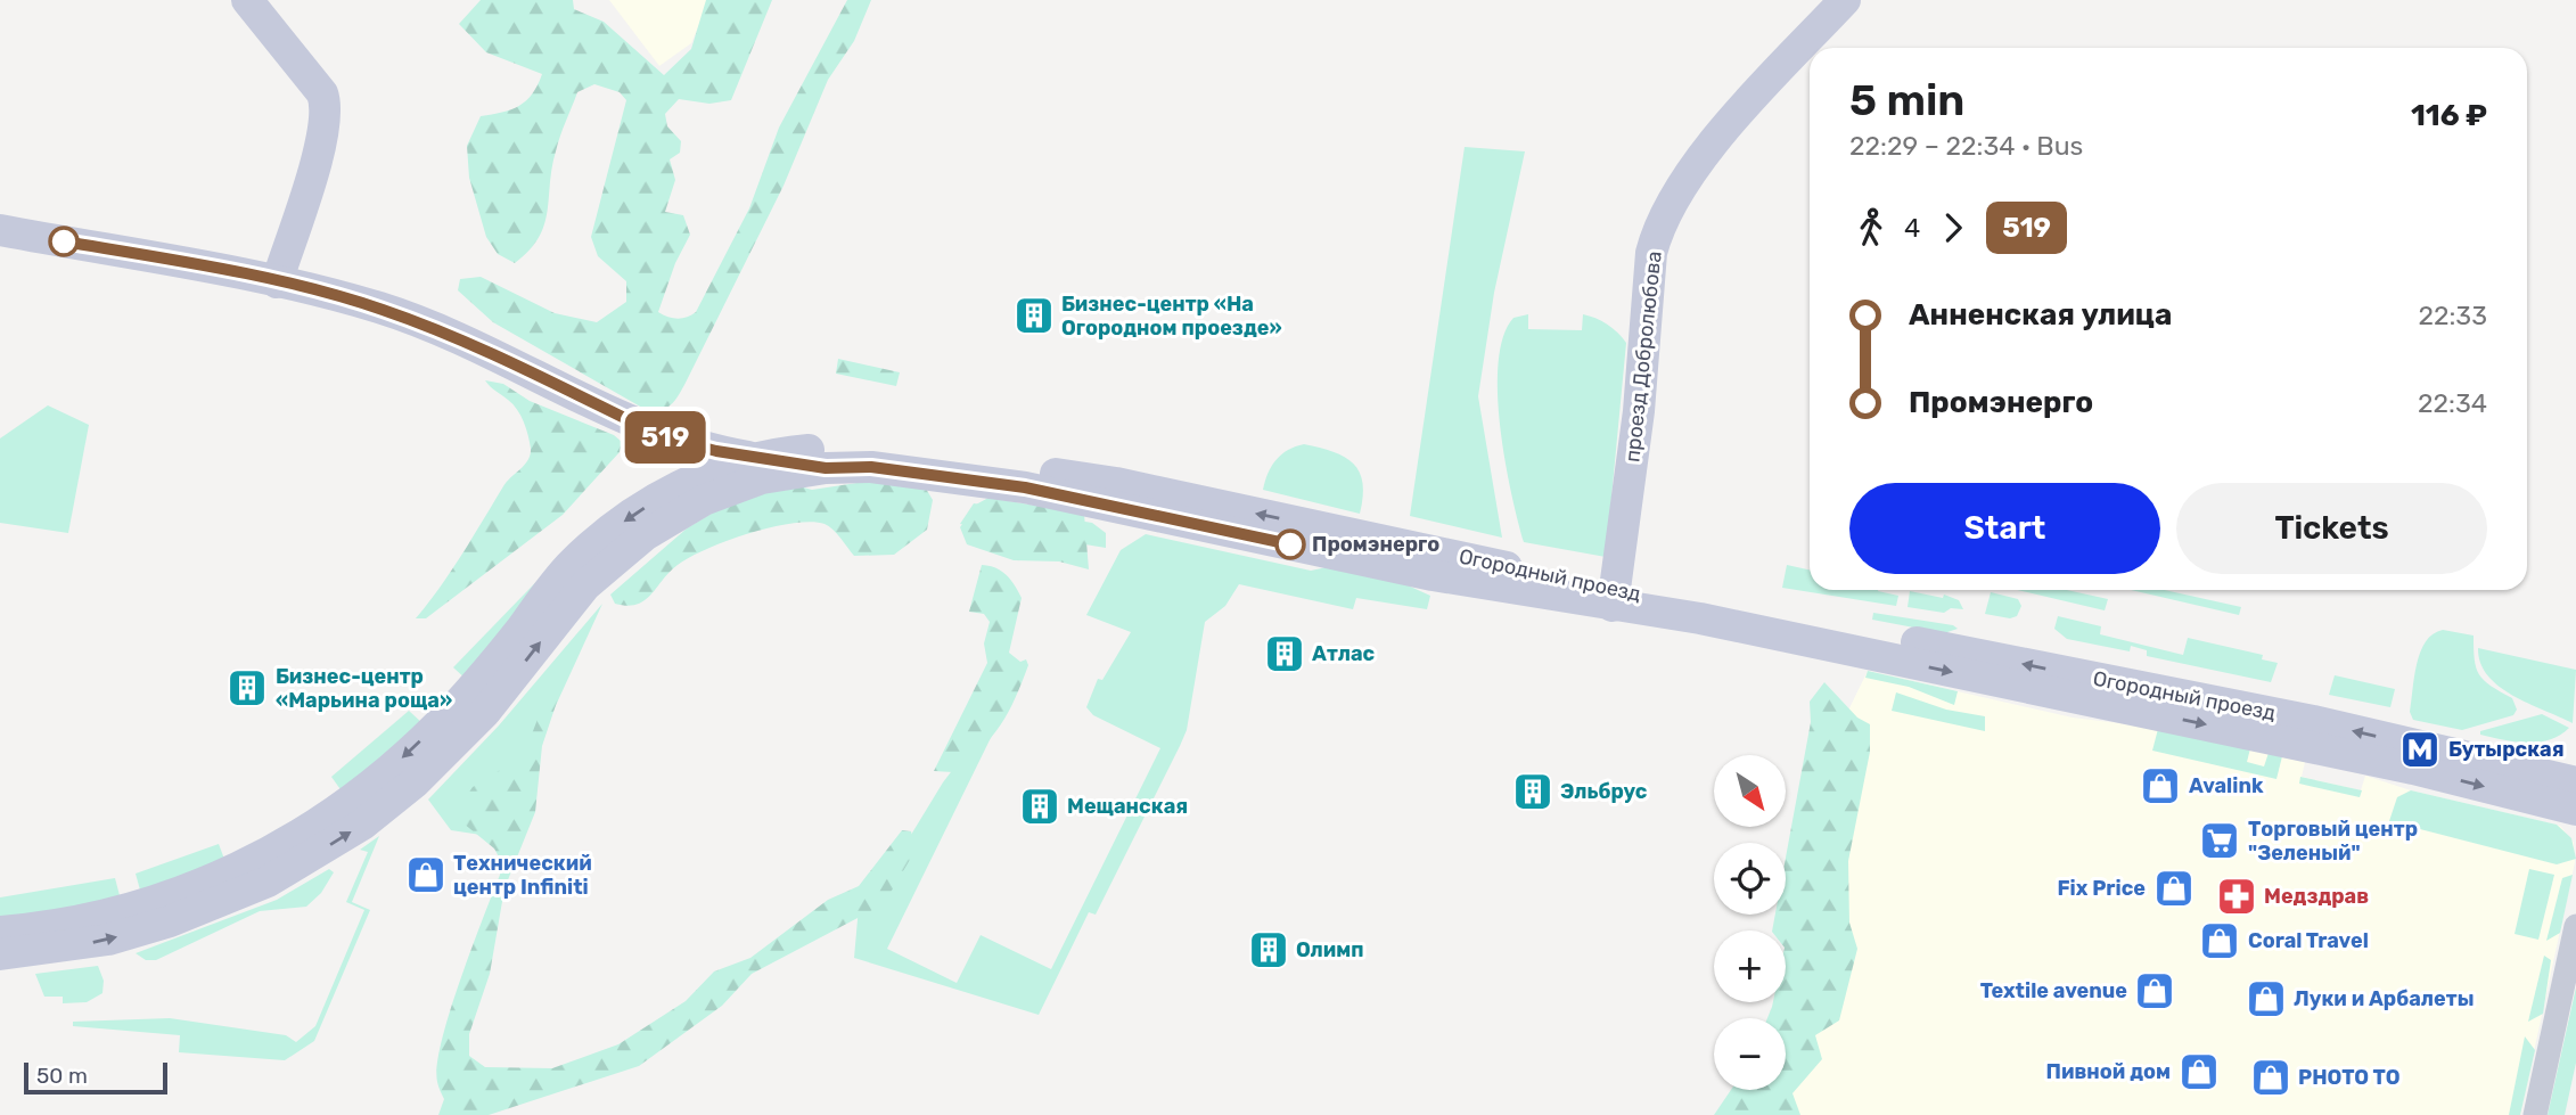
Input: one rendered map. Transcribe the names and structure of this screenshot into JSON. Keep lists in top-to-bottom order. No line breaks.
{"streets":{"main road":["проезд Добролюбова","Огородный проезд"]},"crossings":[["проезд Добролюбова","Огородный проезд"]],"places":{"building":["Бизнес-центр «На Огородном проезде»","Атлас","Бизнес-центр «Марьина роща»","Эльбрус","Мещанская","Олимп"],"other":["Промэнерго"],"metro station":["Бутырская"],"shop":["Avalink","Технический центр Infiniti","Fix Price","Coral Travel","Textile avenue","Луки и Арбалеты","Пивной дом","PHOTO TO"],"supermarket":["Торговый центр \"Зеленый\""],"pharmacy":["Медздрав"]},"lines":["bus line 519"],"scale_bar":"50 m","north":"bottom right","page":{"on_map":"519","heading":["5 min","22:29 – 22:34 · Bus","116 ₽"],"legs":["4","519"],"list":[{"name":"Анненская улица","value":"22:33"},{"name":"Промэнерго","value":"22:34"}],"buttons":["Start","Tickets"],"map_buttons":["+","−"],"scale":"50 m"}}
